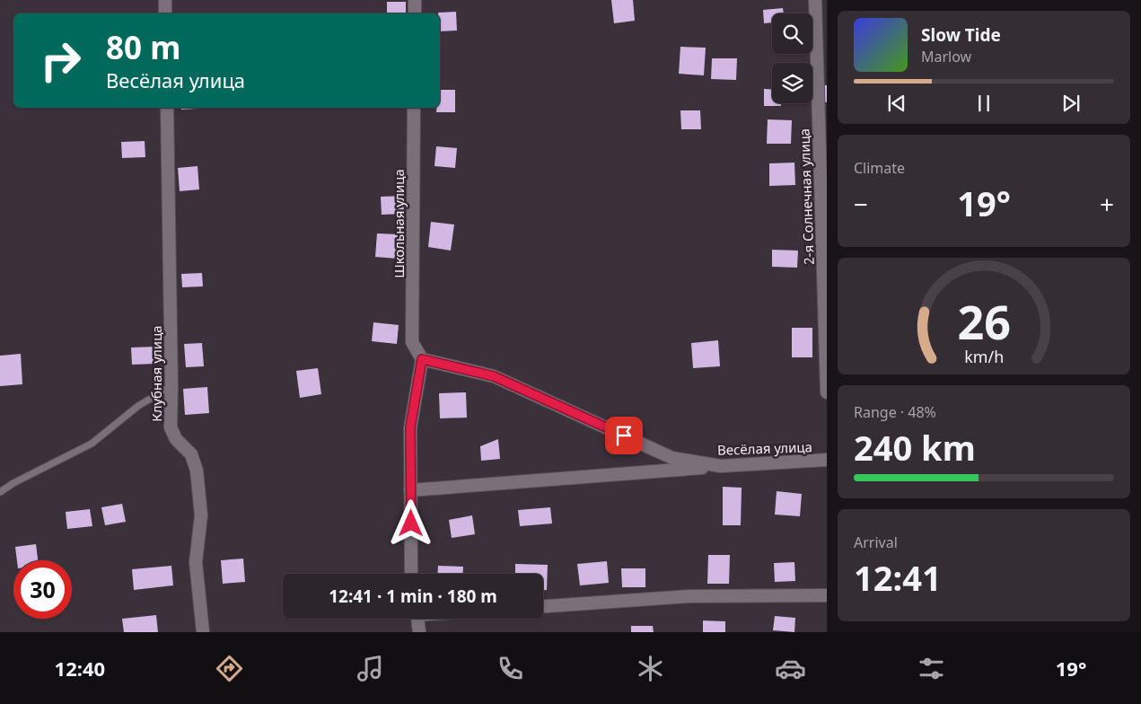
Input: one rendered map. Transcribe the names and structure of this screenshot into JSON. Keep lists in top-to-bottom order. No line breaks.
{"streets":{"street":["2-я Солнечная улица","Школьная улица","Клубная улица","Весёлая улица"]},"crossings":[["Школьная улица","Весёлая улица"]],"page":{"turn":["80 m","Весёлая улица"],"song":["Slow Tide","Marlow"],"tile":["Climate",["Range · 48%","240 km"],["Arrival","12:41"]],"heat":["−","19°","+"],"limit":"30","trip":"12:41 · 1 min · 180 m","tabs":["12:40","19°"],"gauge":["26","km/h"]}}
